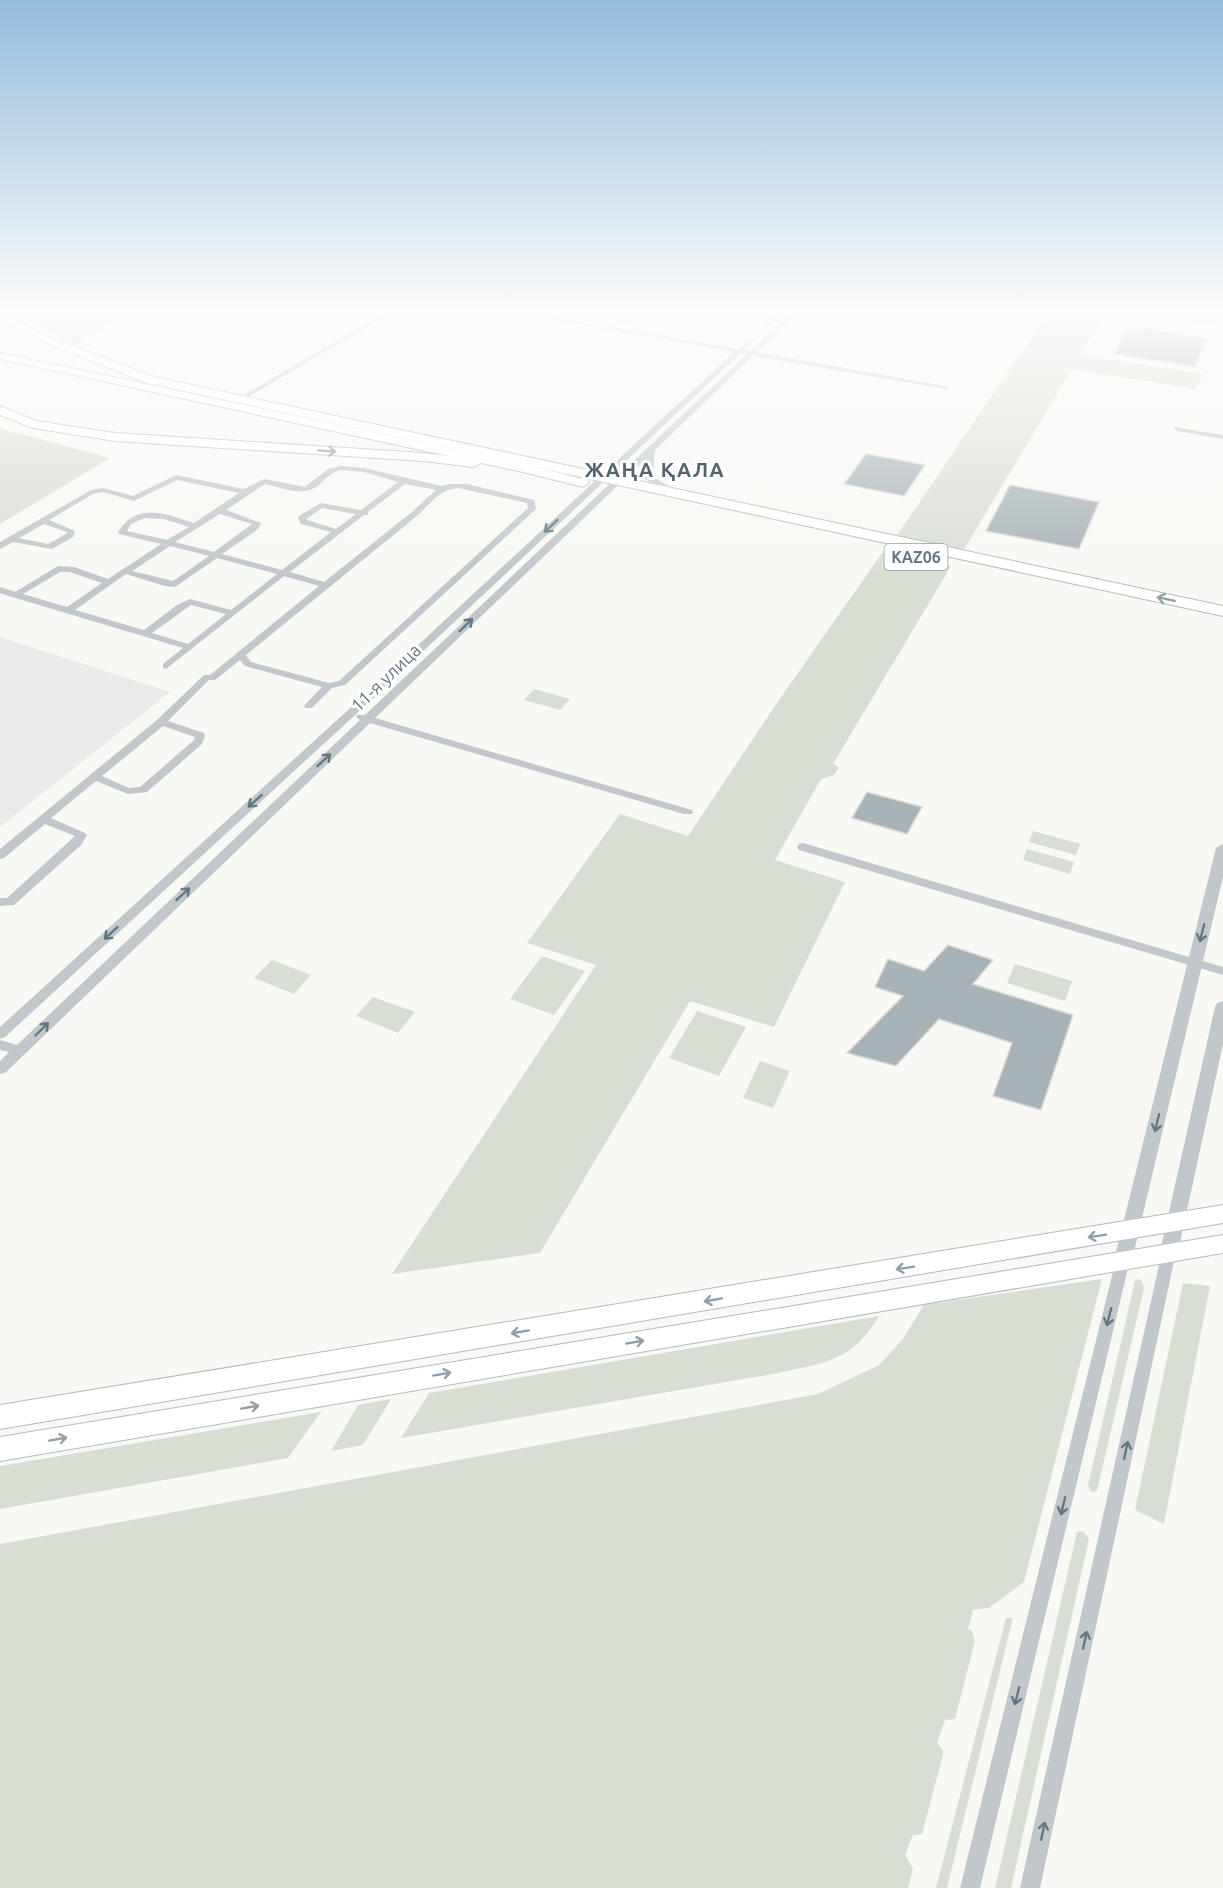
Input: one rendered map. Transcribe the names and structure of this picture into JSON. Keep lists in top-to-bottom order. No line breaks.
{"streets":{"highway":["KАZ06"],"street":["11-я улица"]},"crossings":[["KАZ06","11-я улица"]],"districts":["ЖАҢА ҚАЛА"]}
